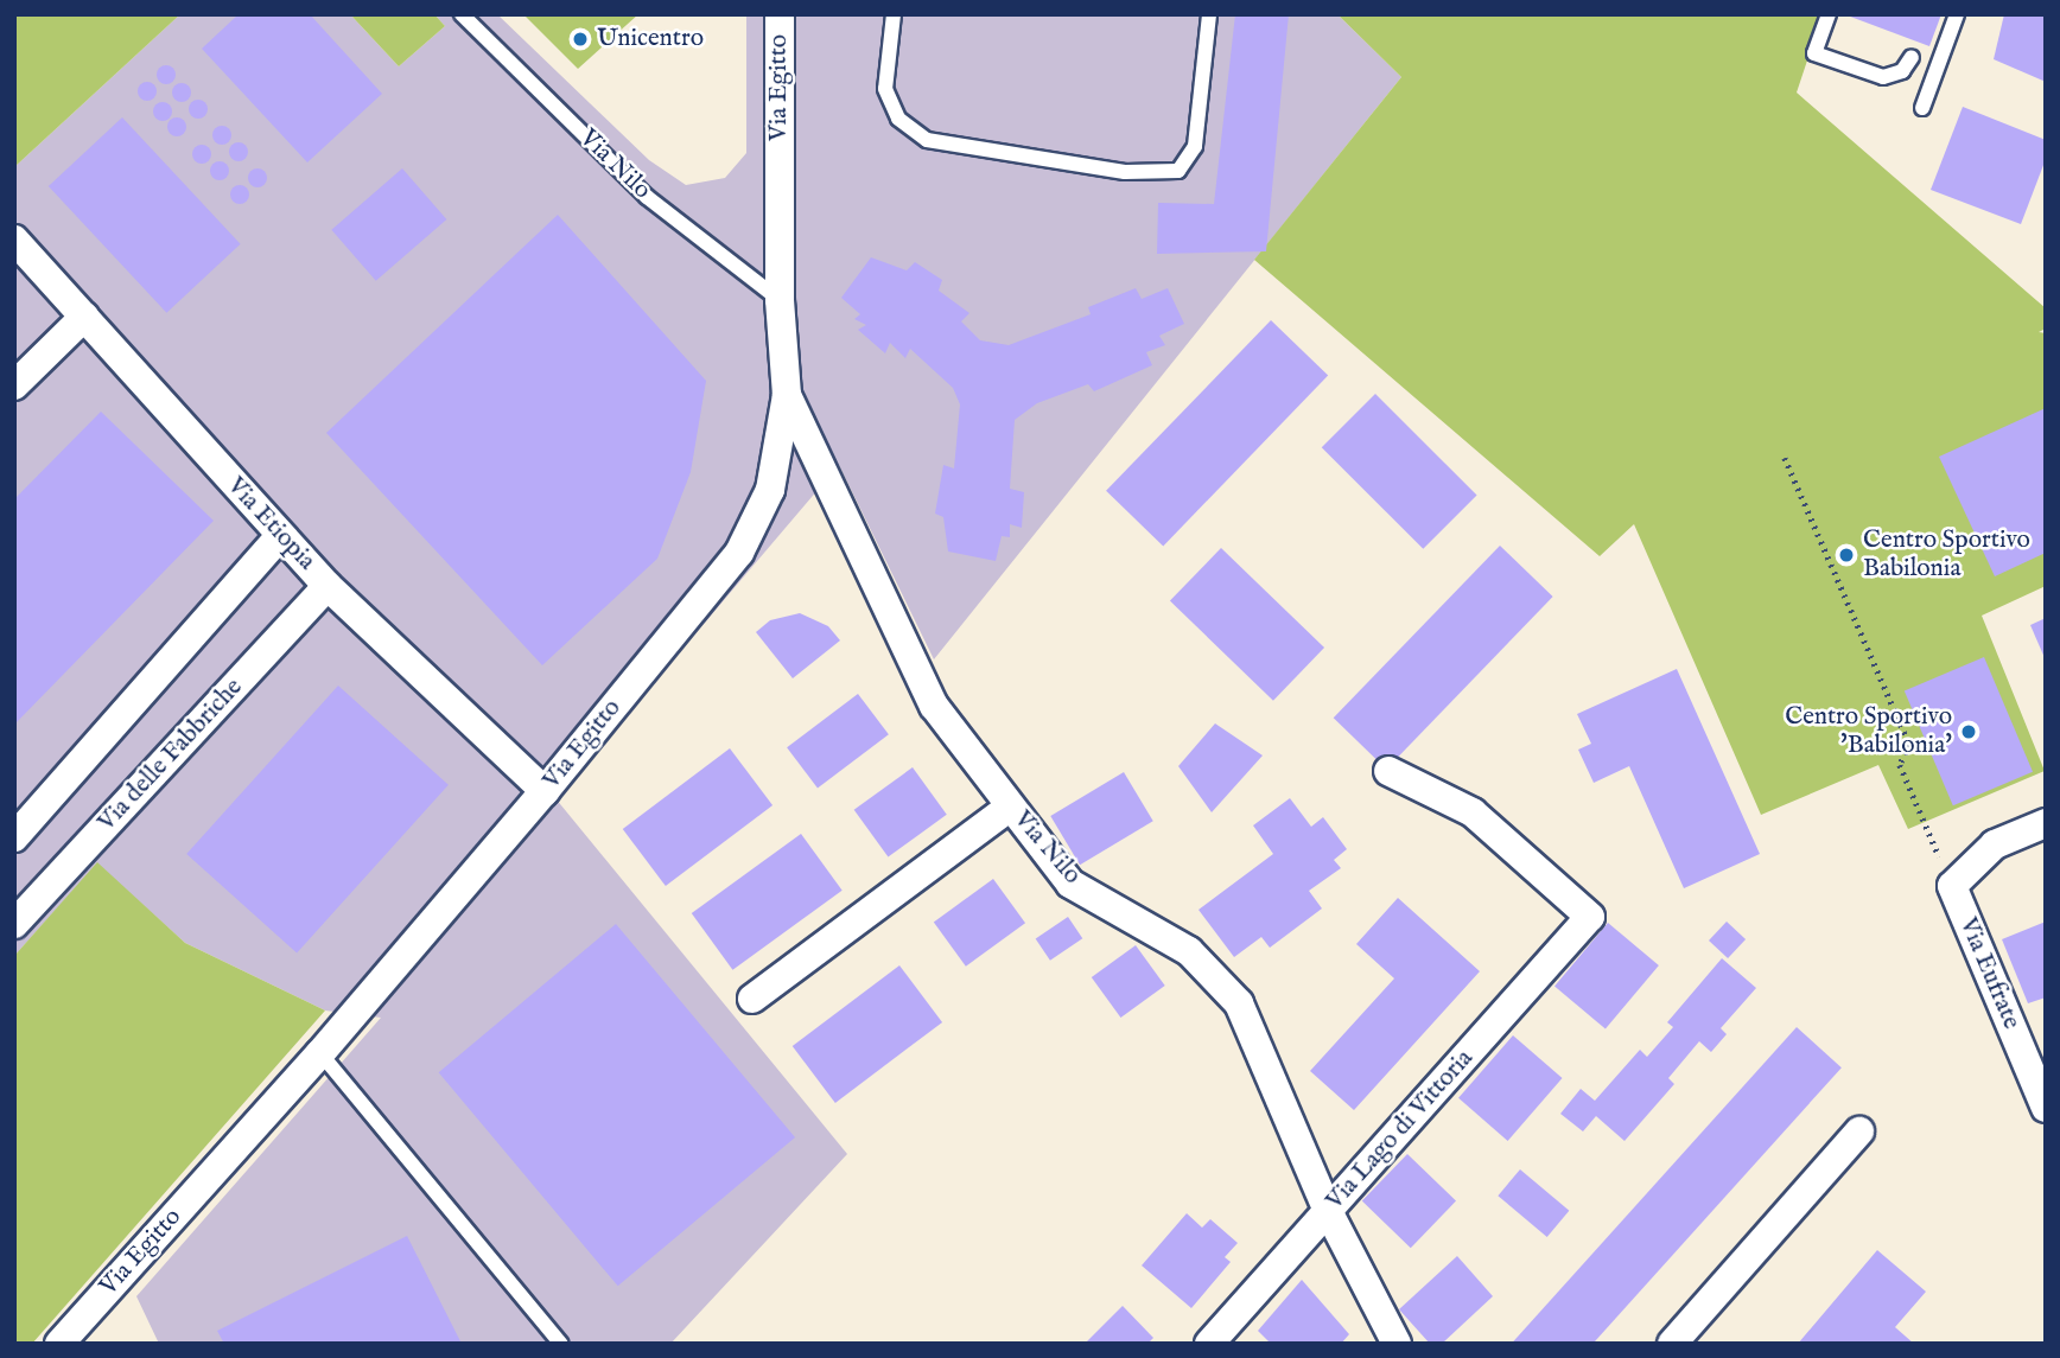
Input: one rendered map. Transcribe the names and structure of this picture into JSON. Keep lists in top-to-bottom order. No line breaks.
{"streets":{"street":["Via Egitto","Via Nilo","Via Etiopia","Via delle Fabbriche","Via Eufrate","Via Lago di Vittoria"]},"crossings":[["Via Egitto","Via Nilo"],["Via Egitto","Via Etiopia"],["Via Nilo","Via Lago di Vittoria"],["Via Etiopia","Via delle Fabbriche"]],"places":["Unicentro","Centro Sportivo Babilonia","Centro Sportivo 'Babilonia'"]}
